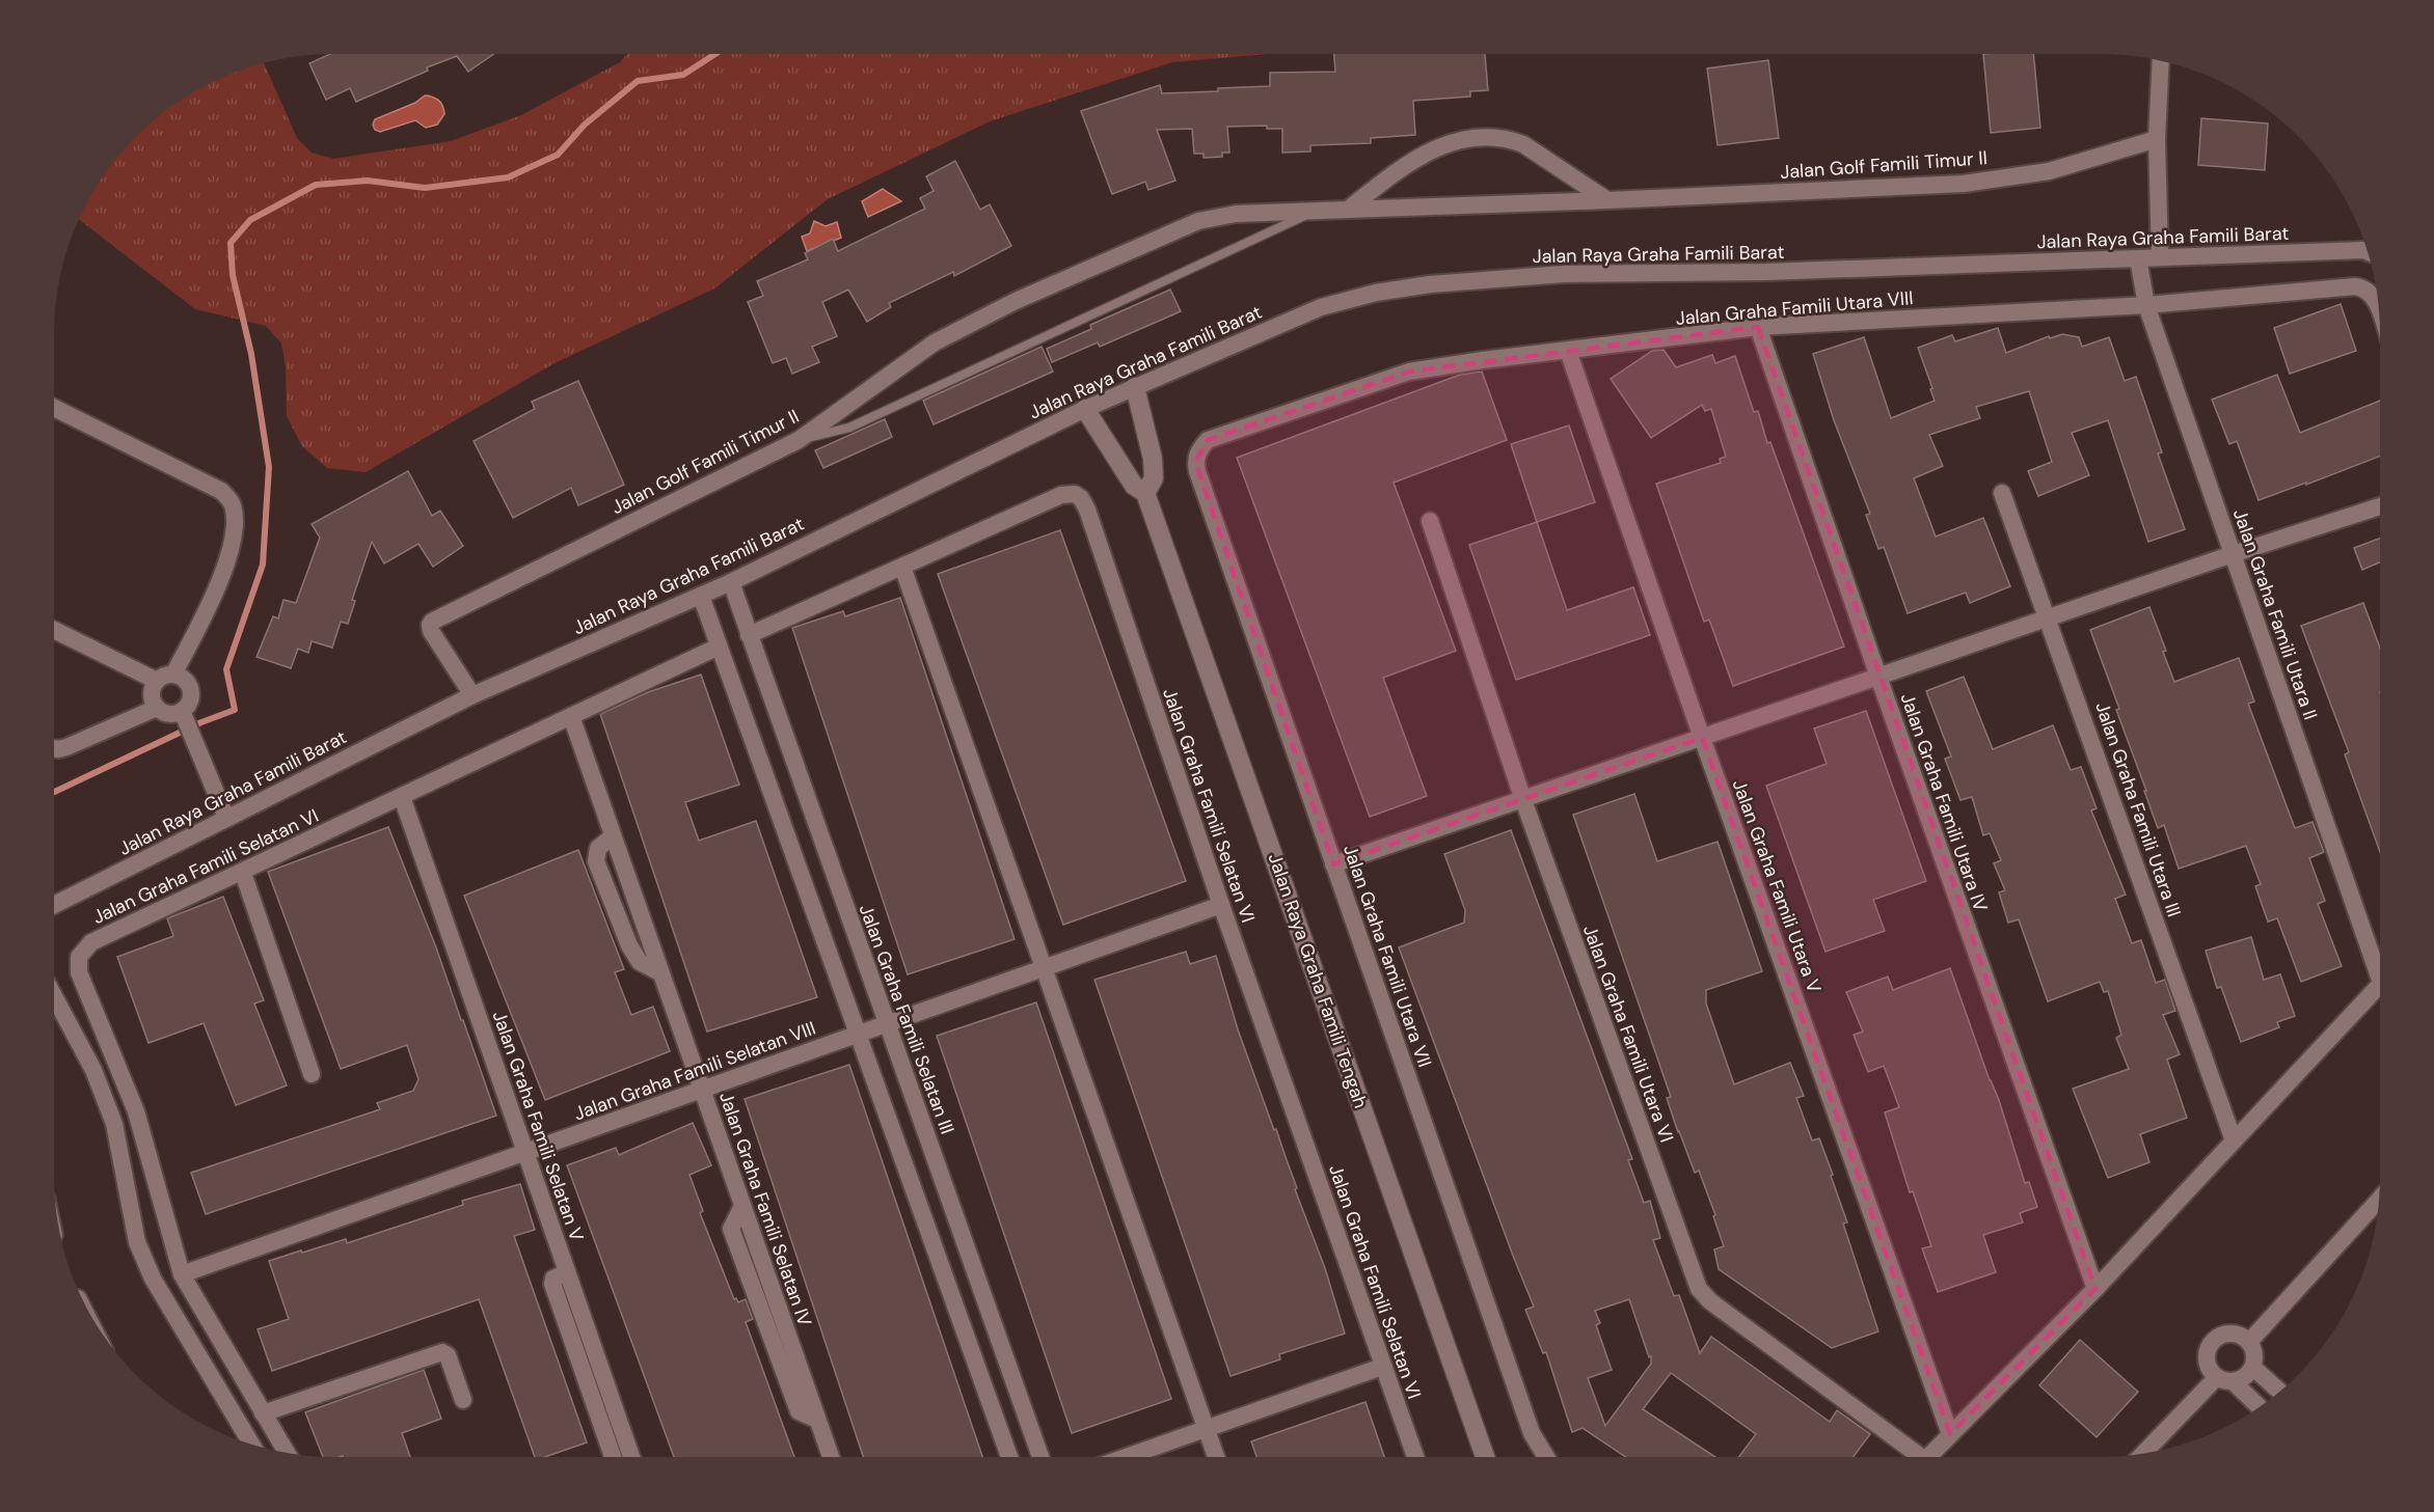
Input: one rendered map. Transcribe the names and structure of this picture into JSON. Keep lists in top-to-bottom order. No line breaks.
{"streets":{"street":["Jalan Golf Famili Timur II","Jalan Raya Graha Famili Barat","Jalan Graha Famili Utara VIII","Jalan Graha Famili Utara II","Jalan Graha Famili Utara IV","Jalan Graha Famili Selatan VI","Jalan Graha Famili Utara III","Jalan Graha Famili Utara V","Jalan Graha Famili Utara VII","Jalan Raya Graha Famili Tengah","Jalan Graha Famili Selatan III","Jalan Graha Famili Utara VI","Jalan Graha Famili Selatan VIII","Jalan Graha Famili Selatan V","Jalan Graha Famili Selatan IV"]},"crossings":[["Jalan Golf Famili Timur II","Jalan Raya Graha Famili Barat"],["Jalan Raya Graha Famili Barat","Jalan Graha Famili Utara II"],["Jalan Raya Graha Famili Barat","Jalan Raya Graha Famili Tengah"],["Jalan Raya Graha Famili Barat","Jalan Graha Famili Selatan III"],["Jalan Graha Famili Utara VIII","Jalan Graha Famili Utara II"],["Jalan Graha Famili Utara VIII","Jalan Graha Famili Utara IV"],["Jalan Graha Famili Utara VIII","Jalan Graha Famili Utara V"],["Jalan Graha Famili Utara VIII","Jalan Graha Famili Utara VII"],["Jalan Graha Famili Selatan VI","Jalan Graha Famili Selatan III"],["Jalan Graha Famili Selatan VI","Jalan Graha Famili Selatan VIII"],["Jalan Graha Famili Selatan VI","Jalan Graha Famili Selatan V"],["Jalan Graha Famili Selatan VI","Jalan Graha Famili Selatan IV"],["Jalan Graha Famili Selatan III","Jalan Graha Famili Selatan VIII"],["Jalan Graha Famili Selatan VIII","Jalan Graha Famili Selatan V"],["Jalan Graha Famili Selatan VIII","Jalan Graha Famili Selatan IV"]]}
